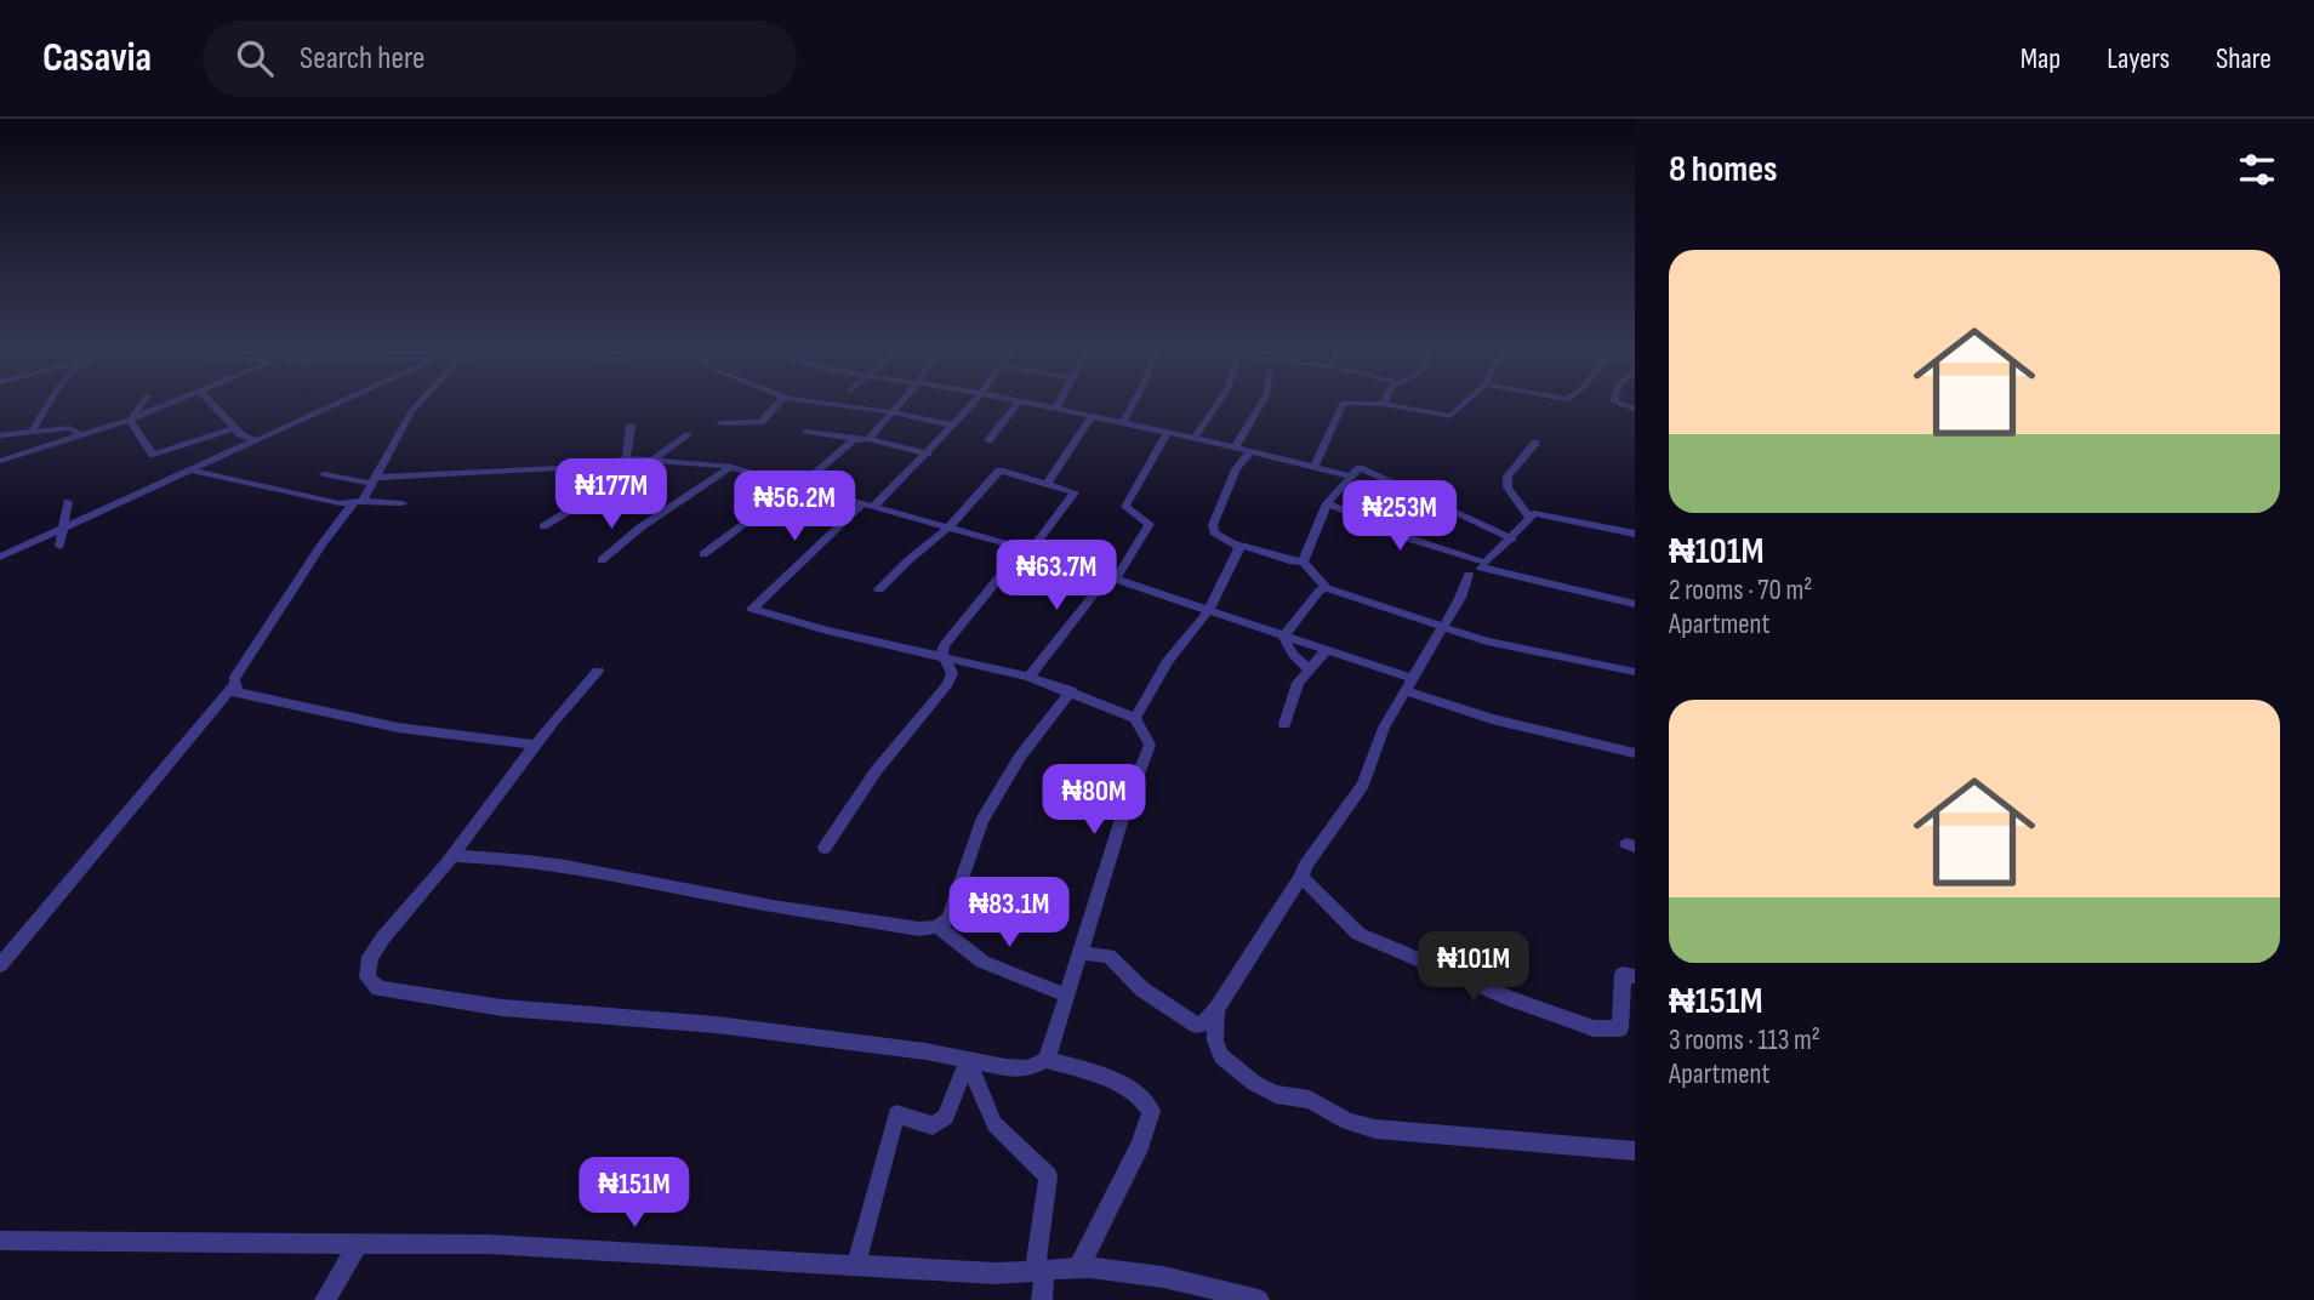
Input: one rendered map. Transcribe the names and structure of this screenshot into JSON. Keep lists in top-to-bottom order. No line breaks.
{"page":{"header":"Casavia","search":"Search here","nav":["Map","Layers","Share"],"heading":"8 homes","list":[{"name":"₦101M","note":"2 rooms · 70 m² · Apartment"},{"name":"₦151M","note":"3 rooms · 113 m² · Apartment"}],"price":["₦177M","₦56.2M","₦253M","₦63.7M","₦80M","₦83.1M","₦101M","₦151M"]}}
